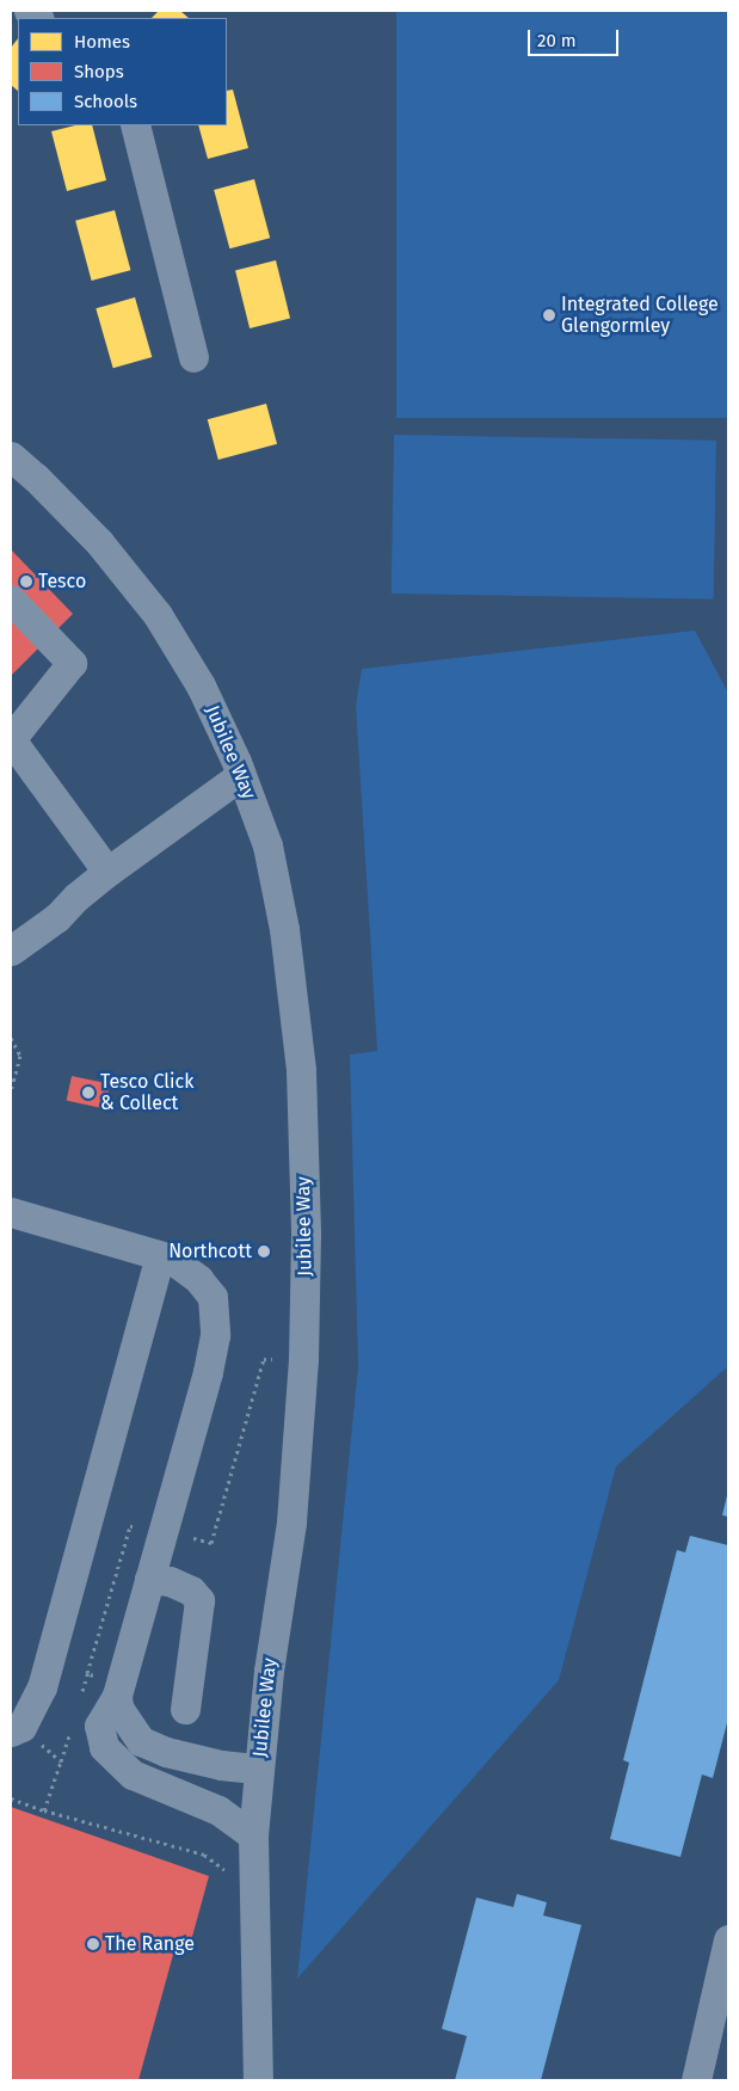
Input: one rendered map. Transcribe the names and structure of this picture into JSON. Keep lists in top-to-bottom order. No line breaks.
{"streets":{"street":["Jubilee Way"]},"places":["Integrated College Glengormley","Tesco","Tesco Click & Collect","Northcott","The Range"],"legend":["Homes","Shops","Schools"],"scale_bar":"20 m"}
